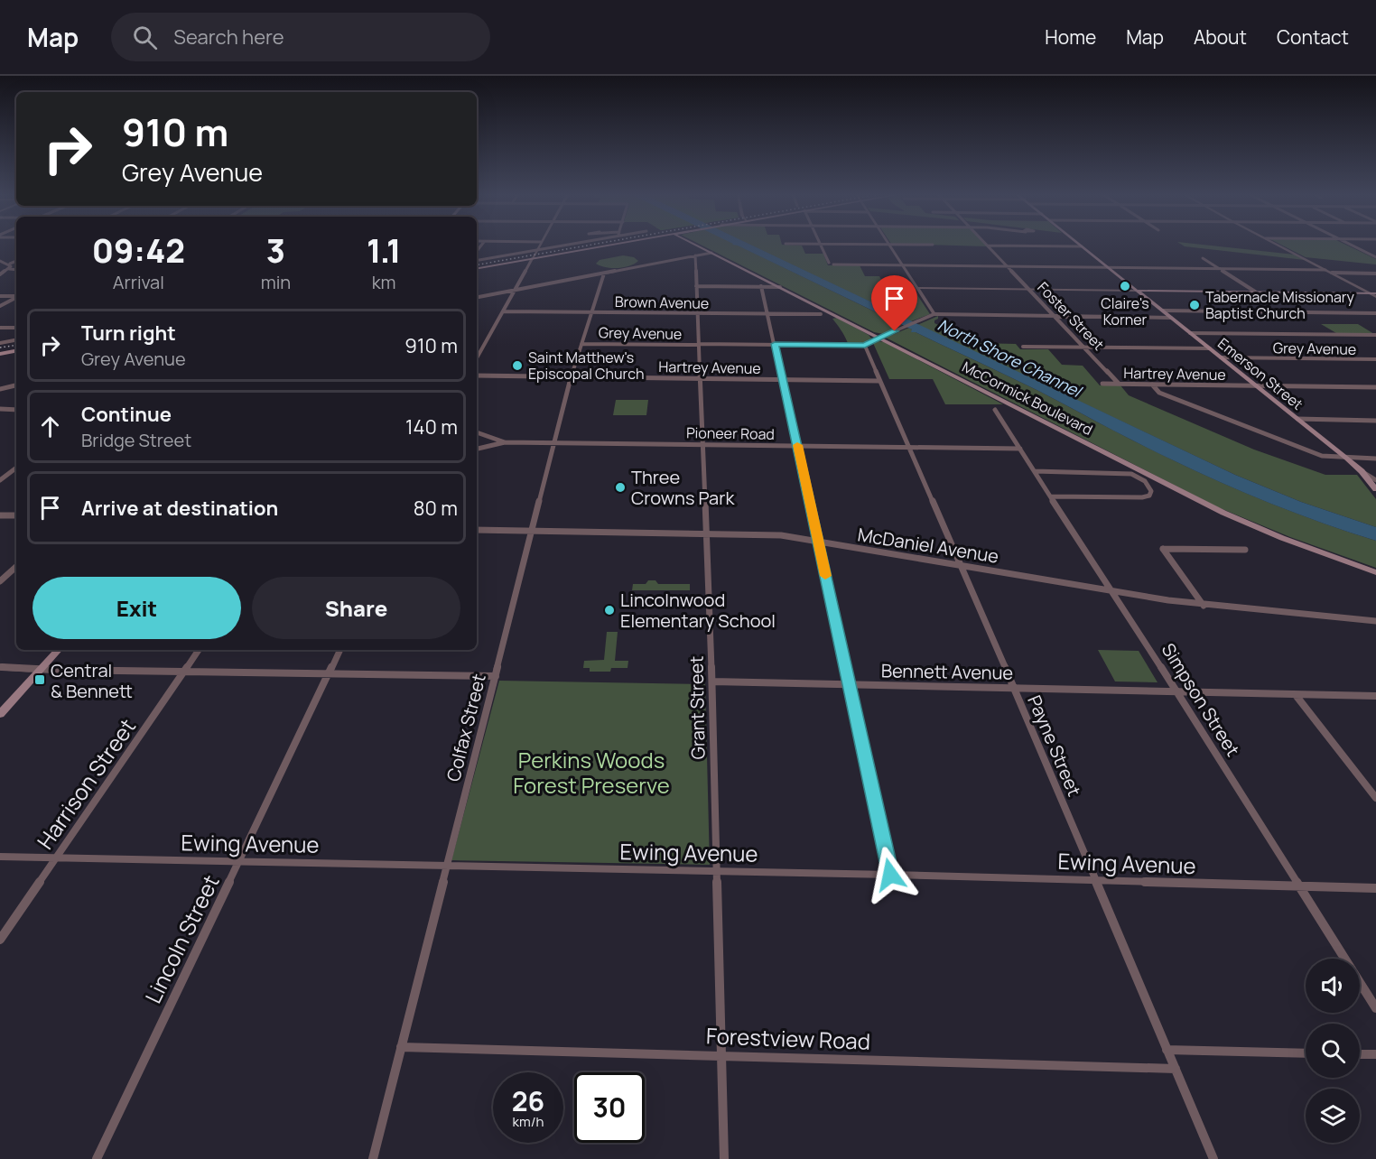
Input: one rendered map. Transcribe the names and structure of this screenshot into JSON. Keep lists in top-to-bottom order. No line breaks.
{"streets":{"main road":["Emerson Street","McCormick Boulevard"],"street":["Brown Avenue","Foster Street","Grey Avenue","Hartrey Avenue","Pioneer Road","McDaniel Avenue","Bennett Avenue","Simpson Street","Grant Street","Colfax Street","Payne Street","Harrison Street","Ewing Avenue","Lincoln Street","Forestview Road"]},"crossings":[["Brown Avenue","Grant Street"],["Brown Avenue","Colfax Street"],["Foster Street","Hartrey Avenue"],["Grey Avenue","Emerson Street"],["Grey Avenue","Grant Street"],["Grey Avenue","Colfax Street"],["Grey Avenue","Payne Street"],["Hartrey Avenue","Emerson Street"],["Hartrey Avenue","Grant Street"],["Hartrey Avenue","Colfax Street"],["Hartrey Avenue","Payne Street"],["Pioneer Road","Simpson Street"],["Pioneer Road","Grant Street"],["Pioneer Road","Colfax Street"],["Pioneer Road","Payne Street"],["McDaniel Avenue","Simpson Street"],["McDaniel Avenue","Grant Street"],["McDaniel Avenue","Colfax Street"],["McDaniel Avenue","Payne Street"],["Bennett Avenue","Simpson Street"],["Bennett Avenue","Grant Street"],["Bennett Avenue","Payne Street"],["Simpson Street","Ewing Avenue"],["Grant Street","Ewing Avenue"],["Grant Street","Forestview Road"],["Colfax Street","Ewing Avenue"],["Colfax Street","Forestview Road"],["Payne Street","Ewing Avenue"],["Payne Street","Forestview Road"],["Harrison Street","Ewing Avenue"],["Ewing Avenue","Lincoln Street"]],"water":["North Shore Channel"],"parks":["Perkins Woods Forest Preserve"],"places":{"other":["Claire's Korner","Tabernacle Missionary Baptist Church","Saint Matthew's Episcopal Church","Three Crowns Park","Lincolnwood Elementary School"],"transit":["Central & Bennett"]},"page":{"header":"Map","search":"Search here","nav":["Home","Map","About","Contact"],"turn":["910 m","Grey Avenue"],"eta":["09:42","Arrival","3","min","1.1","km"],"list":[{"name":"Turn right","note":"Grey Avenue","value":"910 m"},{"name":"Continue","note":"Bridge Street","value":"140 m"},{"name":"Arrive at destination","value":"80 m"}],"buttons":["Exit","Share"],"speed":"26 km/h","limit":"30"}}
